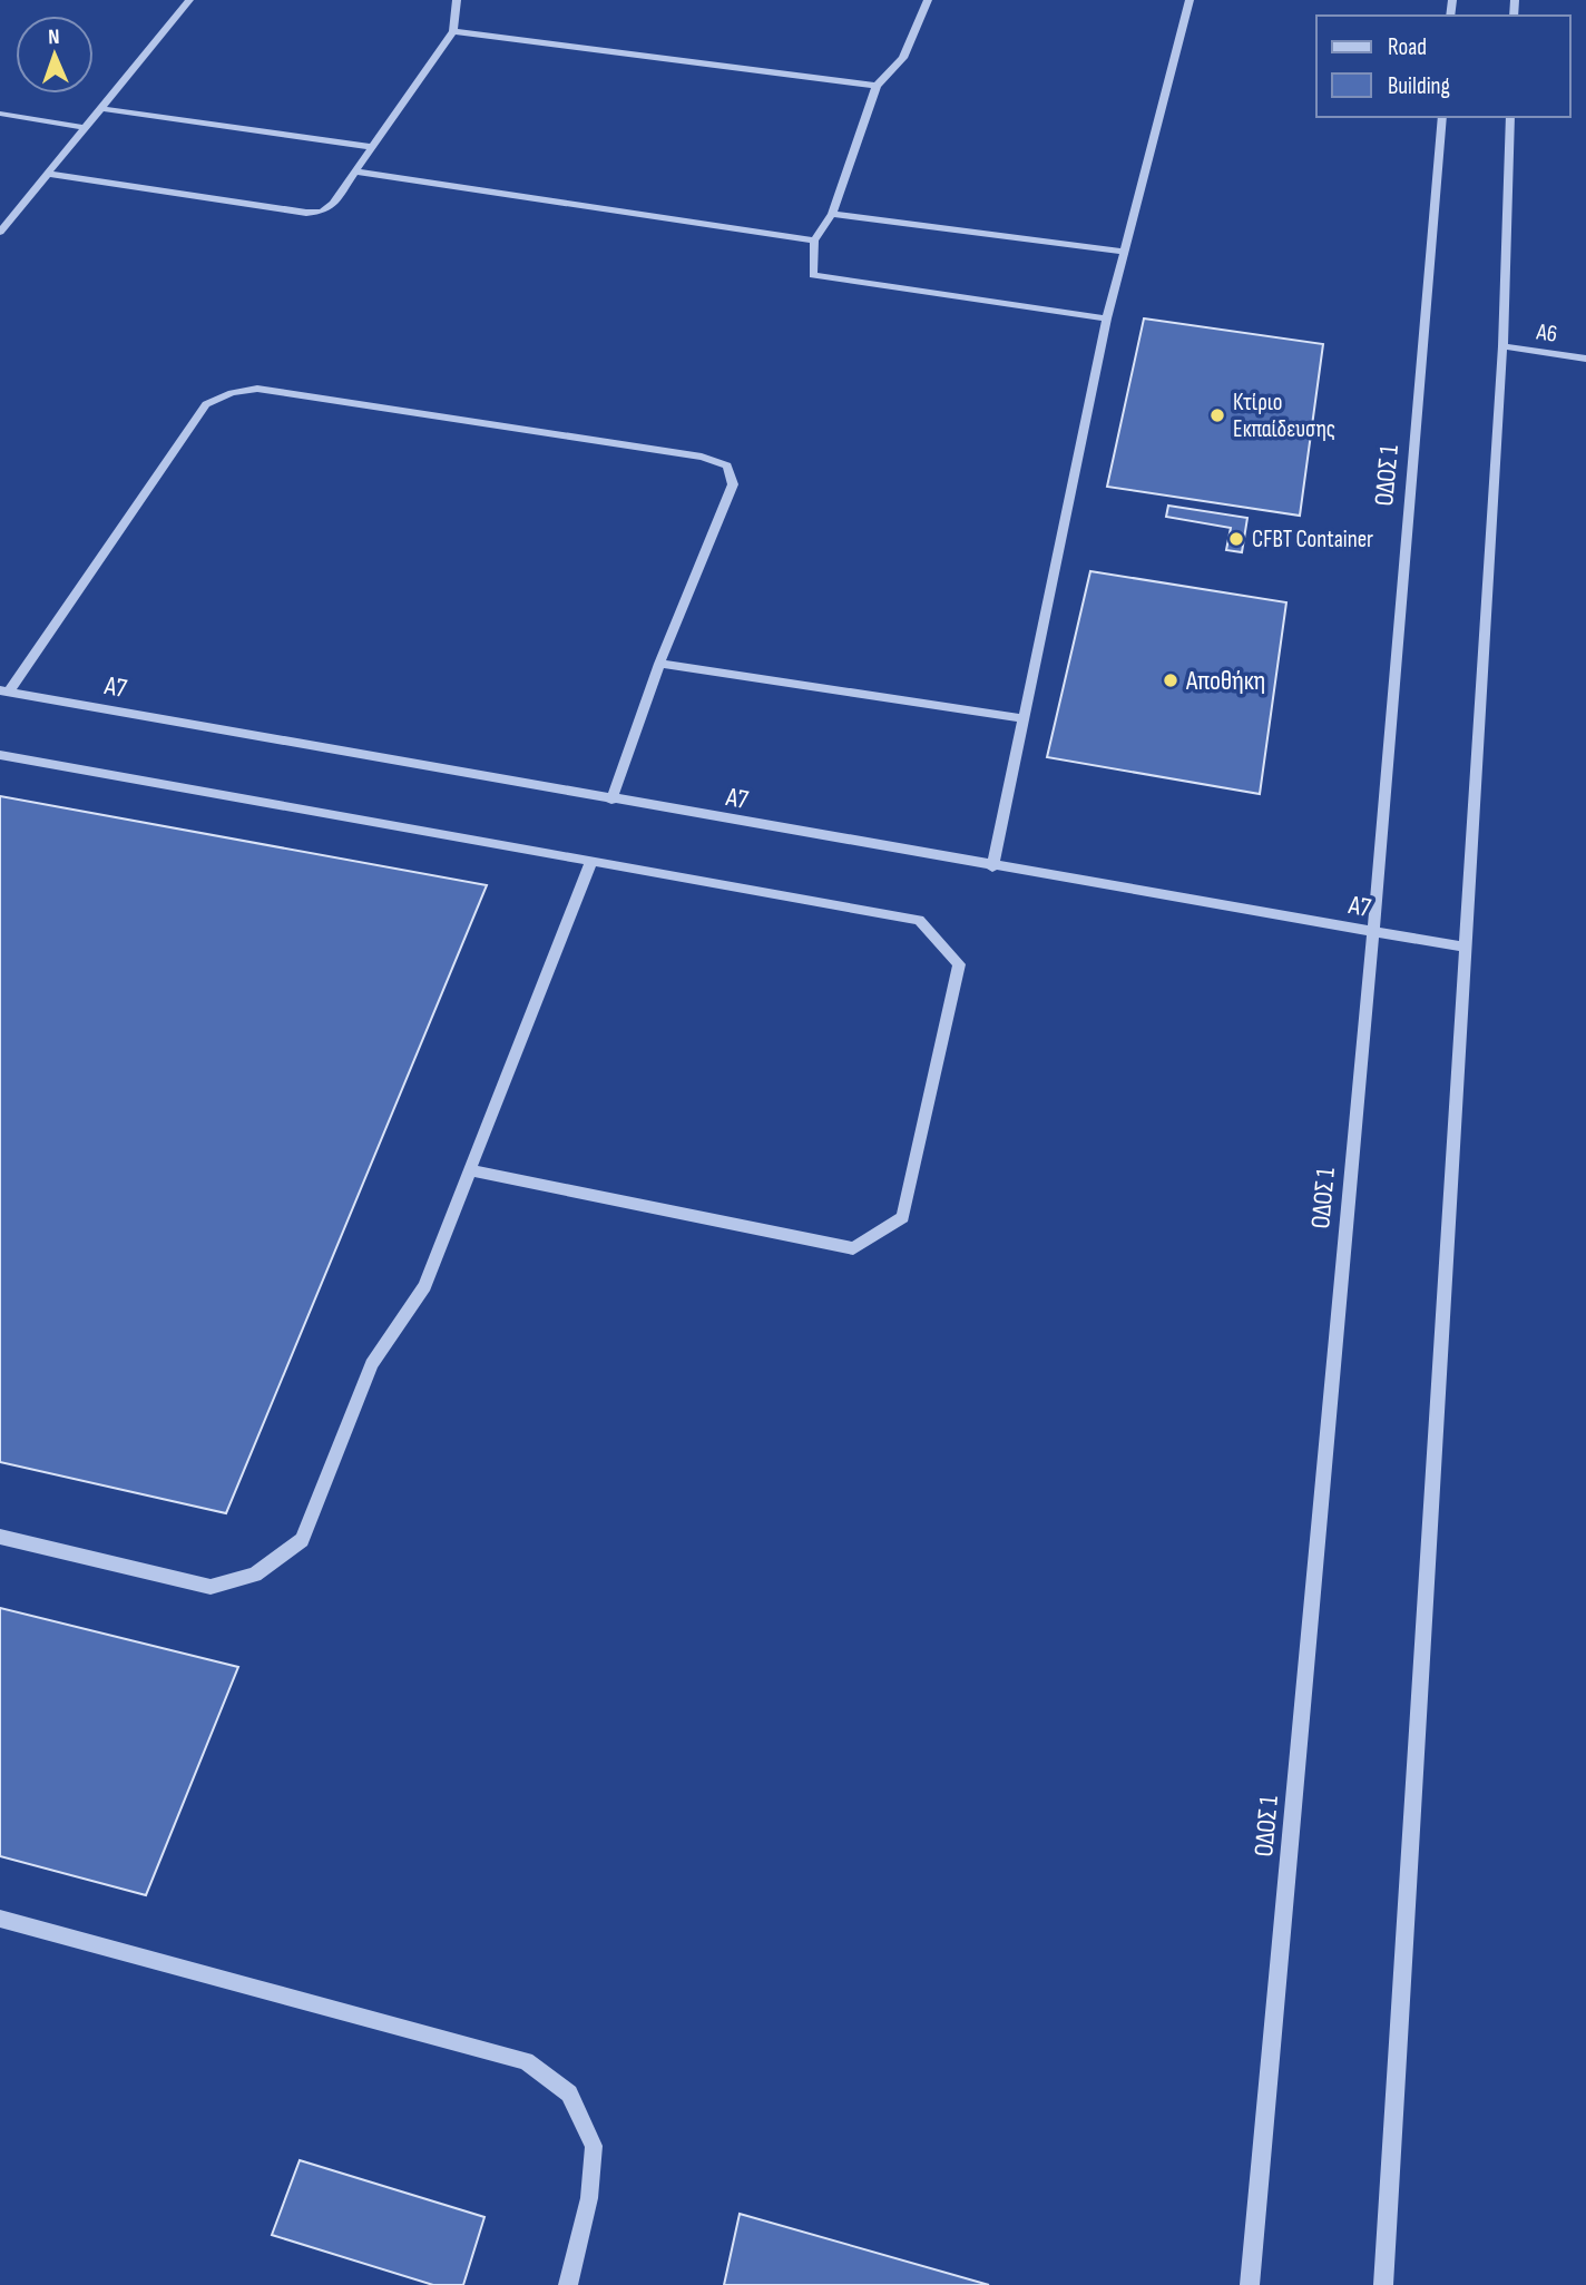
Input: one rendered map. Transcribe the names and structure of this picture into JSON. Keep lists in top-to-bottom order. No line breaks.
{"streets":{"street":["Α6","ΟΔΟΣ 1","Α7"]},"crossings":[["ΟΔΟΣ 1","Α7"]],"places":["Κτίριο Εκπαίδευσης","CFBT Container","Αποθήκη"],"legend":["Road","Building"],"north":"top"}
